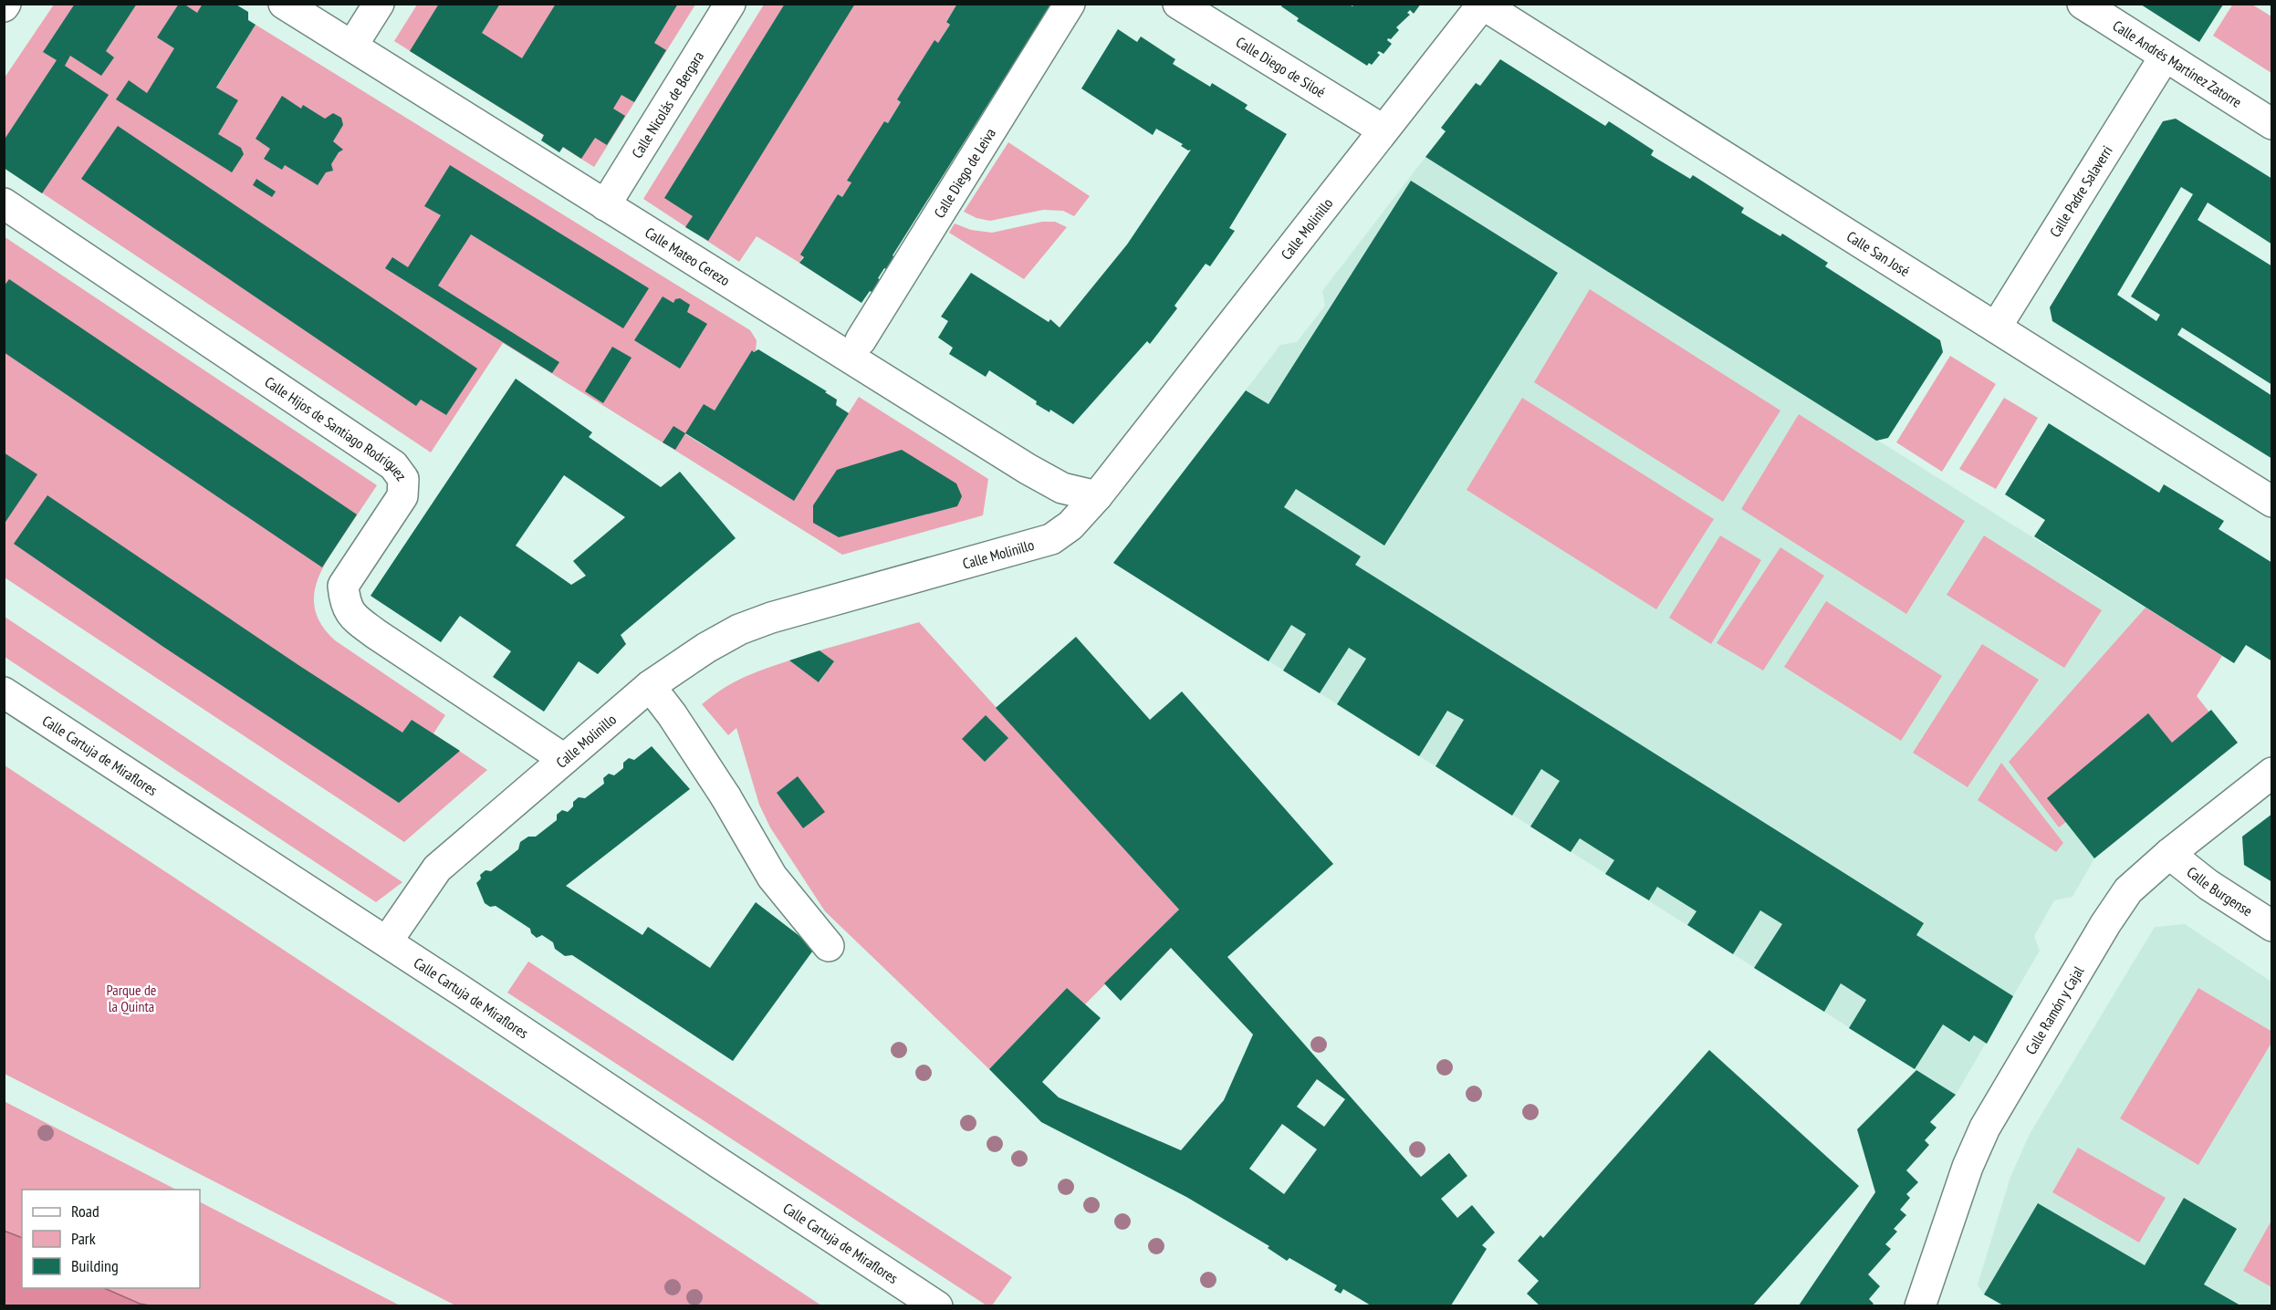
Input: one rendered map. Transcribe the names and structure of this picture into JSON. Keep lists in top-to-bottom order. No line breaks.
{"streets":{"street":["Calle Andrés Martínez Zatorre","Calle Diego de Siloé","Calle Nicolás de Bergara","Calle Diego de Leiva","Calle Padre Salaverri","Calle Molinillo","Calle San José","Calle Mateo Cerezo","Calle Hijos de Santiago Rodríguez","Calle Cartuja de Miraflores","Calle Burgense","Calle Ramón y Cajal"]},"crossings":[["Calle Andrés Martínez Zatorre","Calle Padre Salaverri"],["Calle Diego de Siloé","Calle Molinillo"],["Calle Nicolás de Bergara","Calle Mateo Cerezo"],["Calle Padre Salaverri","Calle San José"],["Calle Molinillo","Calle San José"],["Calle Molinillo","Calle Mateo Cerezo"],["Calle Molinillo","Calle Hijos de Santiago Rodríguez"],["Calle Molinillo","Calle Cartuja de Miraflores"],["Calle Burgense","Calle Ramón y Cajal"]],"parks":["Parque de la Quinta"],"legend":["Road","Park","Building"]}
